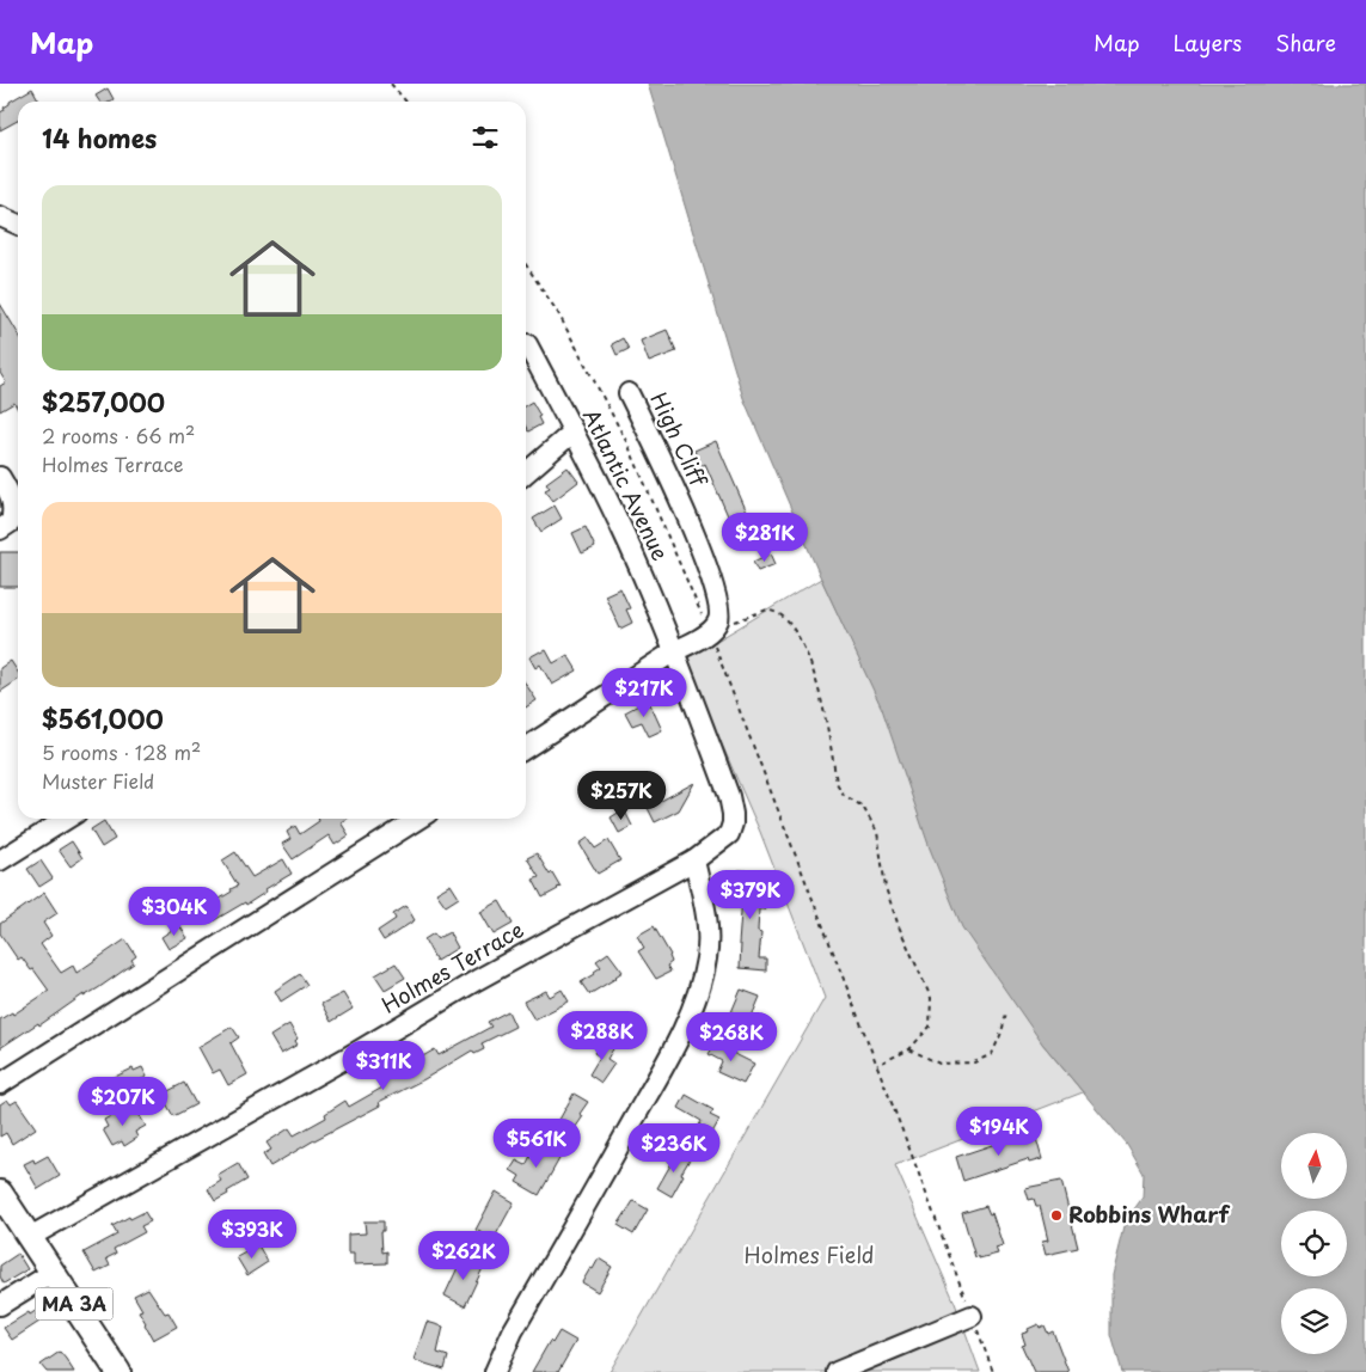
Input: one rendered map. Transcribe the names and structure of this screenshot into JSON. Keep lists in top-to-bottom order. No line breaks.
{"streets":{"main road":["MA 3A"],"street":["High Cliff","Atlantic Avenue","Holmes Terrace"]},"crossings":[["Atlantic Avenue","Holmes Terrace"],["Holmes Terrace","MA 3A"]],"parks":["Holmes Field"],"places":["Robbins Wharf"],"north":"top","page":{"header":"Map","nav":["Map","Layers","Share"],"heading":"14 homes","list":[{"name":"$257,000","note":"2 rooms · 66 m² · Holmes Terrace"},{"name":"$561,000","note":"5 rooms · 128 m² · Muster Field"}],"price":["$281K","$217K","$257K","$379K","$304K","$288K","$268K","$311K","$207K","$194K","$561K","$236K","$393K","$262K"]}}
